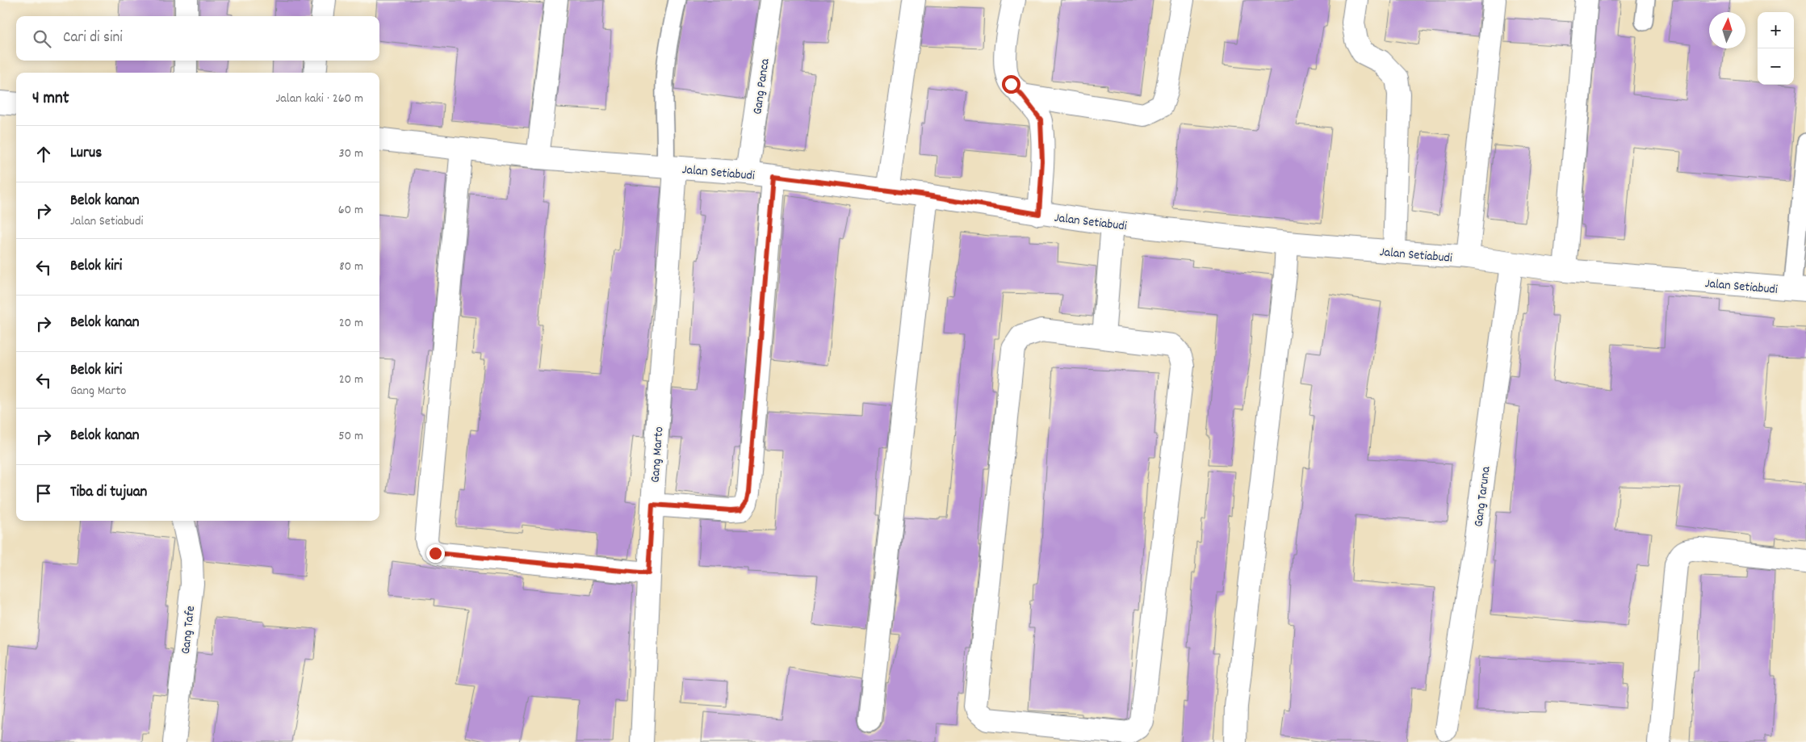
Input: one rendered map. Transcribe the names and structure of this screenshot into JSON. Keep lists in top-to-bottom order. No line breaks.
{"streets":{"street":["Gang Panca","Jalan Setiabudi","Gang Marto","Gang Taruna","Gang Tafe"]},"crossings":[["Gang Panca","Jalan Setiabudi"],["Jalan Setiabudi","Gang Marto"],["Jalan Setiabudi","Gang Taruna"]],"north":"top","page":{"map_buttons":["+","−"],"search":"Cari di sini","heading":["4 mnt","Jalan kaki · 260 m"],"list":[["Lurus","30 m"],["Belok kanan","Jalan Setiabudi","60 m"],["Belok kiri","80 m"],["Belok kanan","20 m"],["Belok kiri","Gang Marto","20 m"],["Belok kanan","50 m"],"Tiba di tujuan"]}}
